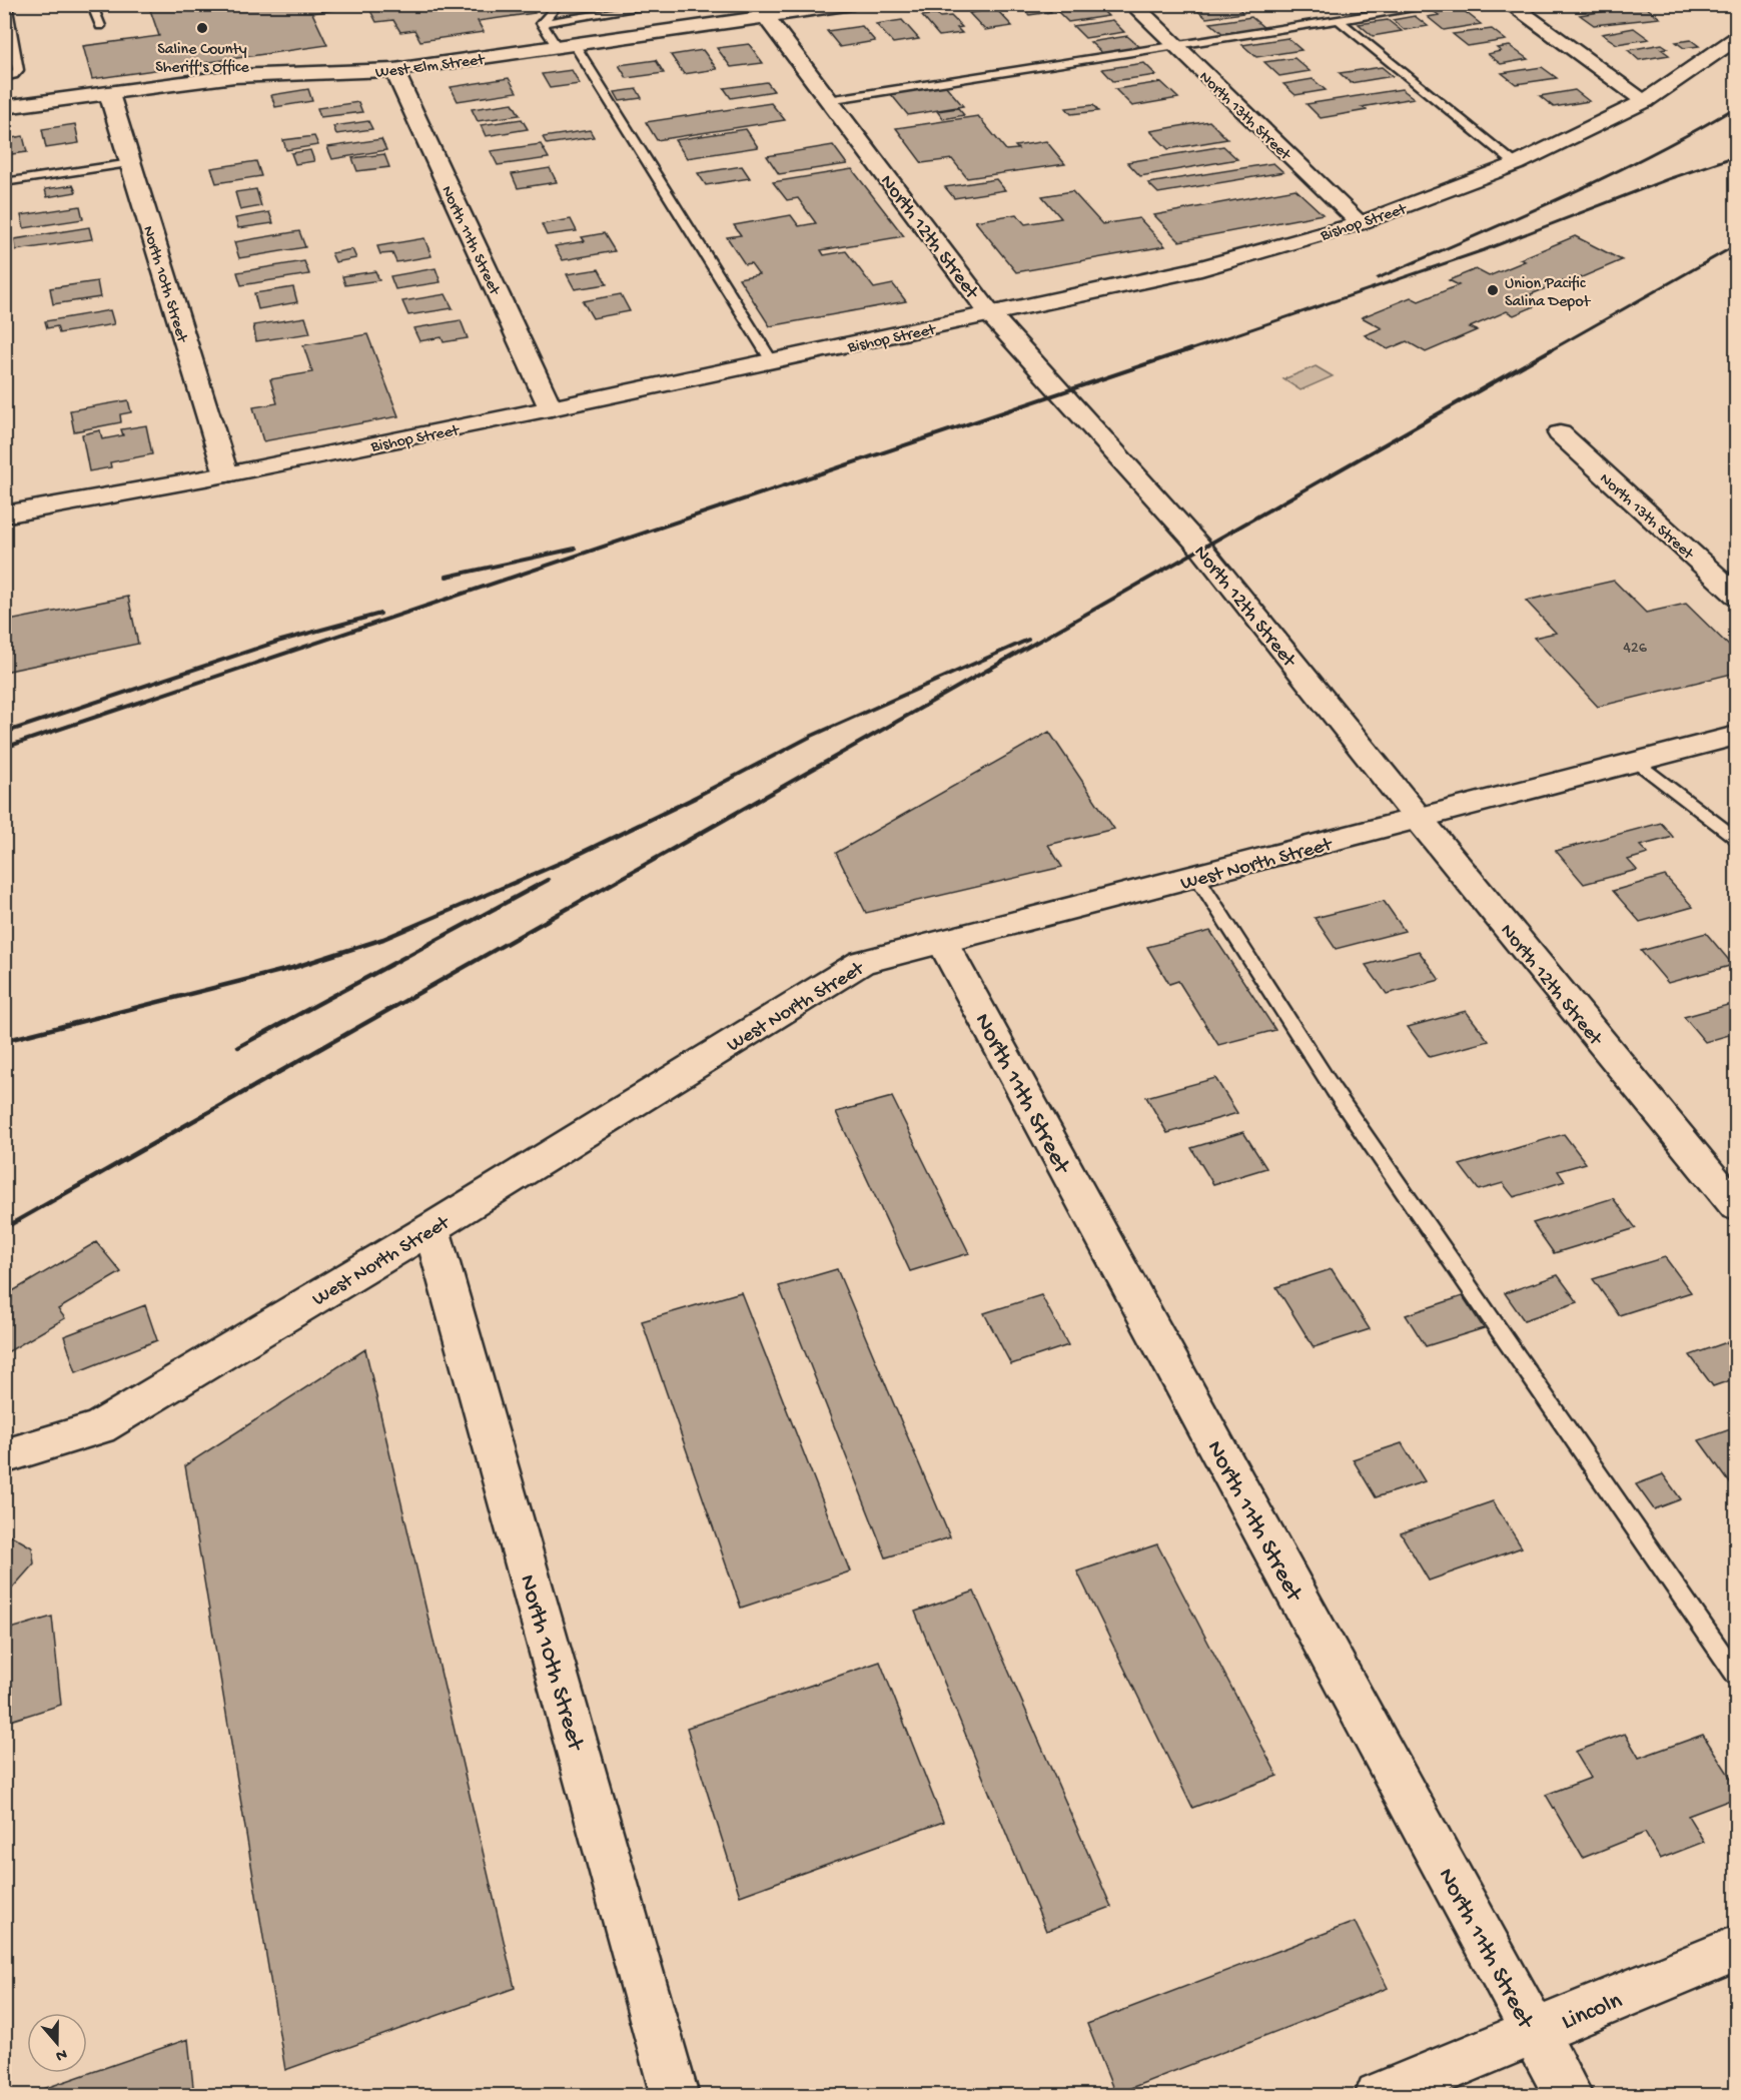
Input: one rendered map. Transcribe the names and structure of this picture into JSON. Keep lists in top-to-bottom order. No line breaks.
{"streets":{"street":["West Elm Street","North 13th Street","Bishop Street","North 12th Street","North 11th Street","North 10th Street","West North Street","Lincoln"]},"crossings":[["West Elm Street","North 12th Street"],["West Elm Street","North 11th Street"],["West Elm Street","North 10th Street"],["North 13th Street","Bishop Street"],["Bishop Street","North 12th Street"],["Bishop Street","North 11th Street"],["Bishop Street","North 10th Street"],["North 12th Street","West North Street"],["North 11th Street","West North Street"],["North 11th Street","Lincoln"],["North 10th Street","West North Street"]],"places":["Saline County Sheriff's Office","Union Pacific Salina Depot"],"house_numbers":["426"],"north":"bottom"}
